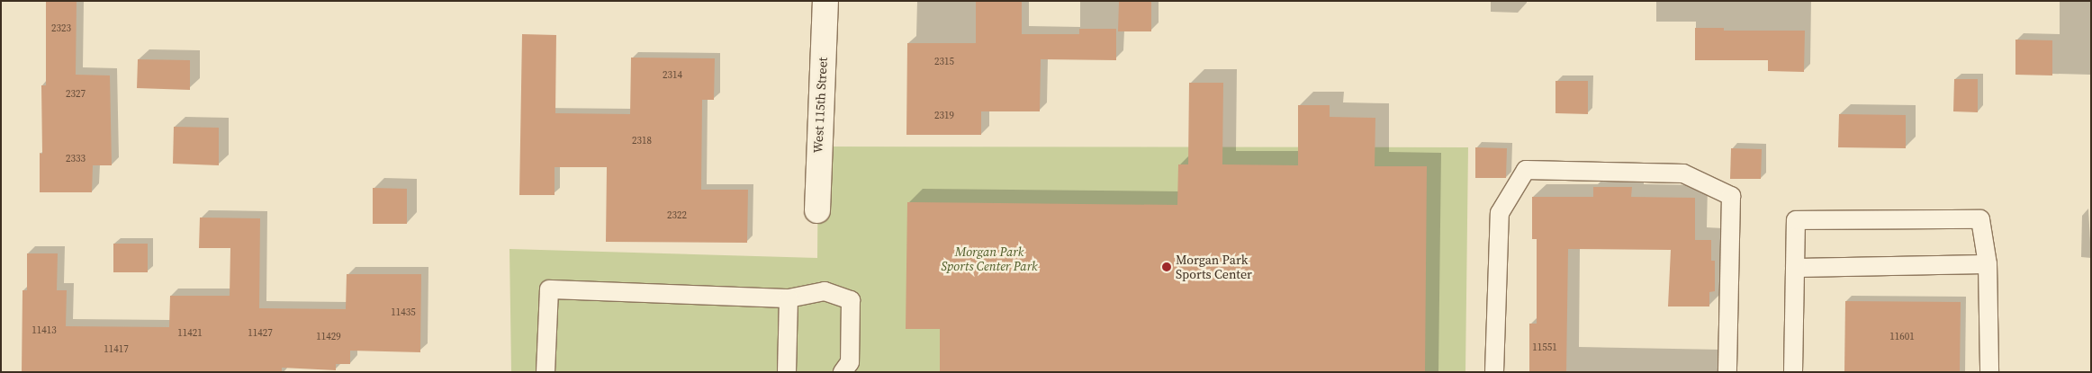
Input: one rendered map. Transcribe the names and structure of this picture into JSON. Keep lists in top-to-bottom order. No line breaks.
{"streets":{"street":["West 115th Street"]},"parks":["Morgan Park Sports Center Park"],"places":["Morgan Park Sports Center"],"house_numbers":["2323","2315","2314","2327","2319","2318","2333","2322","11435","11413","11421","11427","11429","11601","11551","11417"]}
